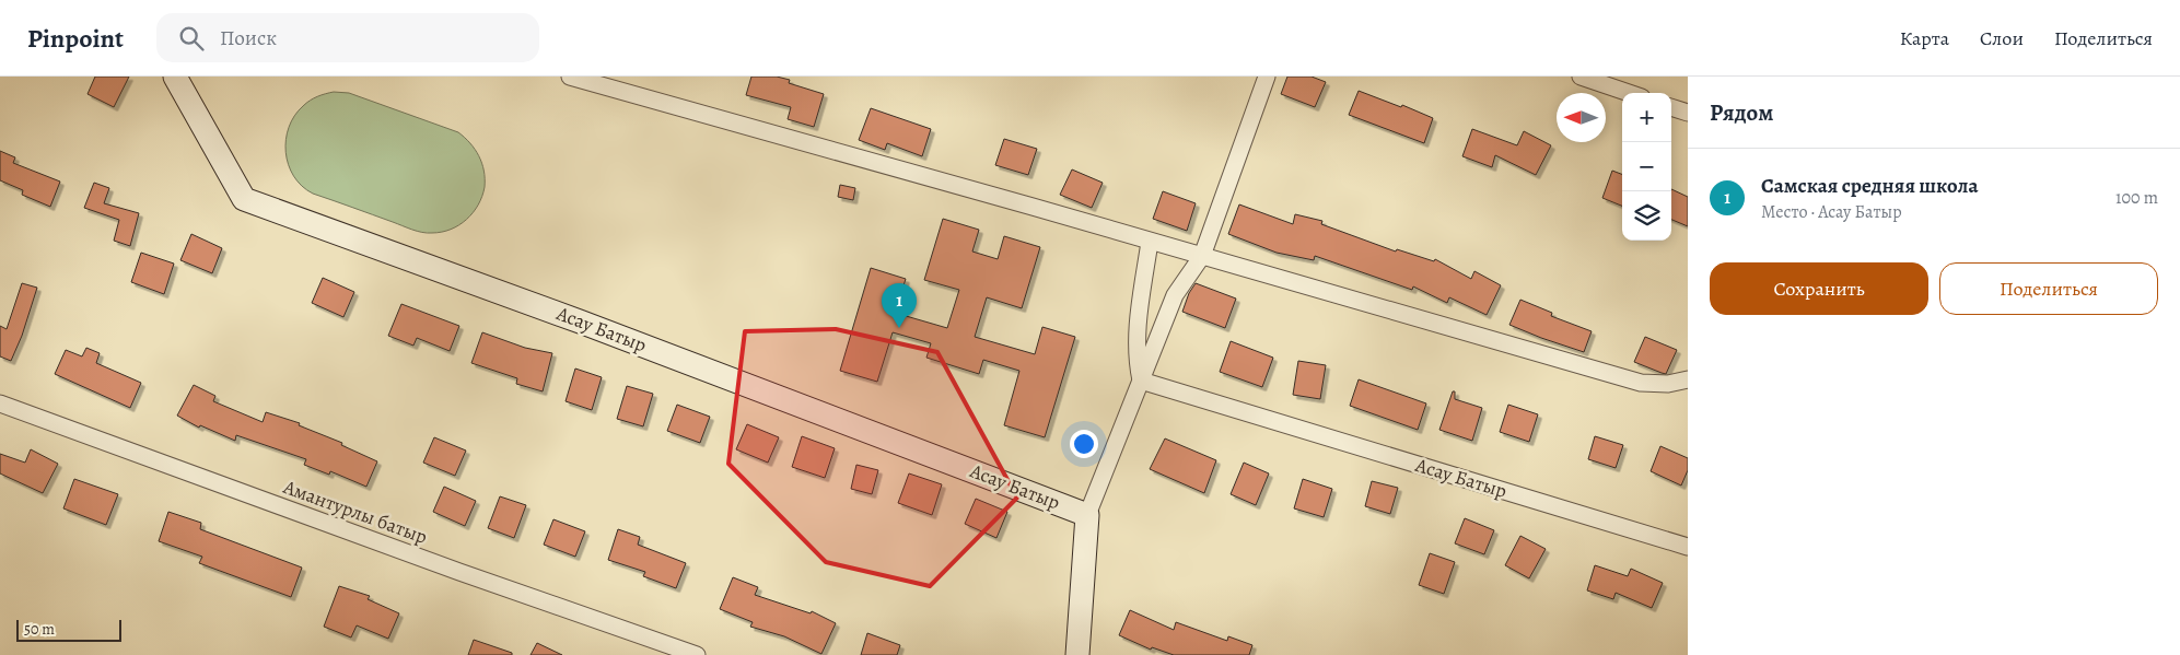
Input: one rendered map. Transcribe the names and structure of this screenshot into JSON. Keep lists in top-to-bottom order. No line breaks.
{"streets":{"street":["Асау Батыр","Амантурлы батыр"]},"scale_bar":"50 m","north":"left","page":{"header":"Pinpoint","search":"Поиск","nav":["Карта","Слои","Поделиться"],"heading":"Рядом","map_buttons":["+","−"],"list":[{"mark":"1","name":"Самская средняя школа","note":"Место · Асау Батыр","value":"100 m"}],"buttons":["Сохранить","Поделиться"],"pins":"1","scale":"50 m"}}
